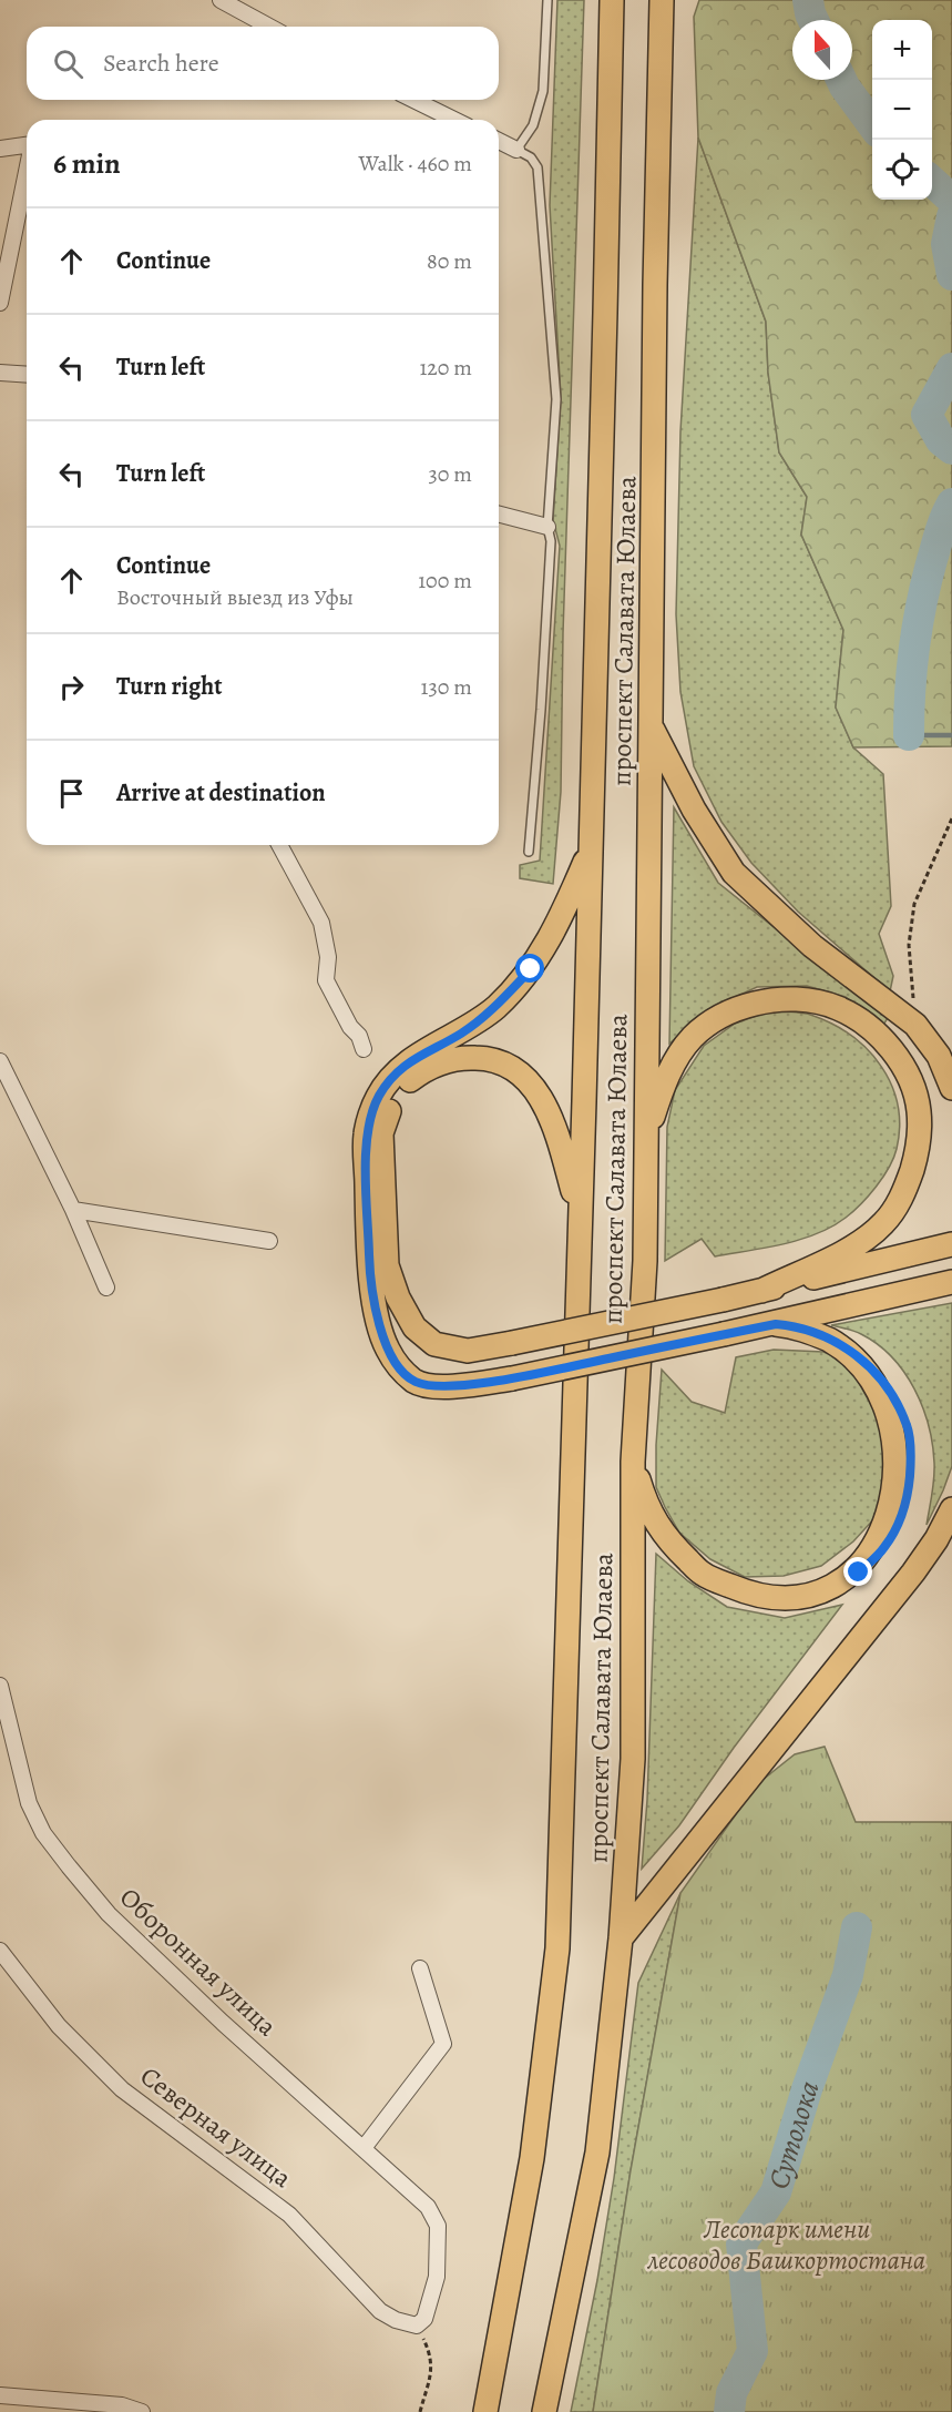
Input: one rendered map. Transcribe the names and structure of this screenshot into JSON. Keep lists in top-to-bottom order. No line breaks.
{"streets":{"main road":["проспект Салавата Юлаева"],"street":["Оборонная улица","Северная улица"]},"crossings":[["Оборонная улица","Северная улица"]],"water":["Сутолока"],"parks":["Лесопарк имени лесоводов Башкортостана"],"north":"top","page":{"map_buttons":["+","−"],"search":"Search here","heading":["6 min","Walk · 460 m"],"list":[["Continue","80 m"],["Turn left","120 m"],["Turn left","30 m"],["Continue","Восточный выезд из Уфы","100 m"],["Turn right","130 m"],"Arrive at destination"]}}
